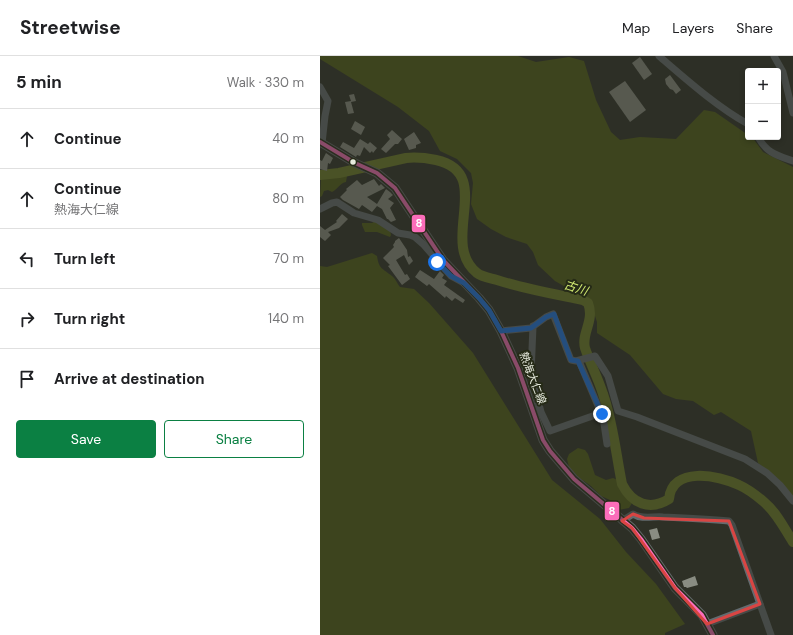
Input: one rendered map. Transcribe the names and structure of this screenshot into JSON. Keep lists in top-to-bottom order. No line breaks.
{"streets":{"main road":["熱海大仁線"]},"water":["古川"],"lines":["transit line 8"],"page":{"header":"Streetwise","nav":["Map","Layers","Share"],"heading":["5 min","Walk · 330 m"],"map_buttons":["+","−"],"list":[["Continue","40 m"],["Continue","熱海大仁線","80 m"],["Turn left","70 m"],["Turn right","140 m"],"Arrive at destination"],"buttons":["Save","Share"]}}
